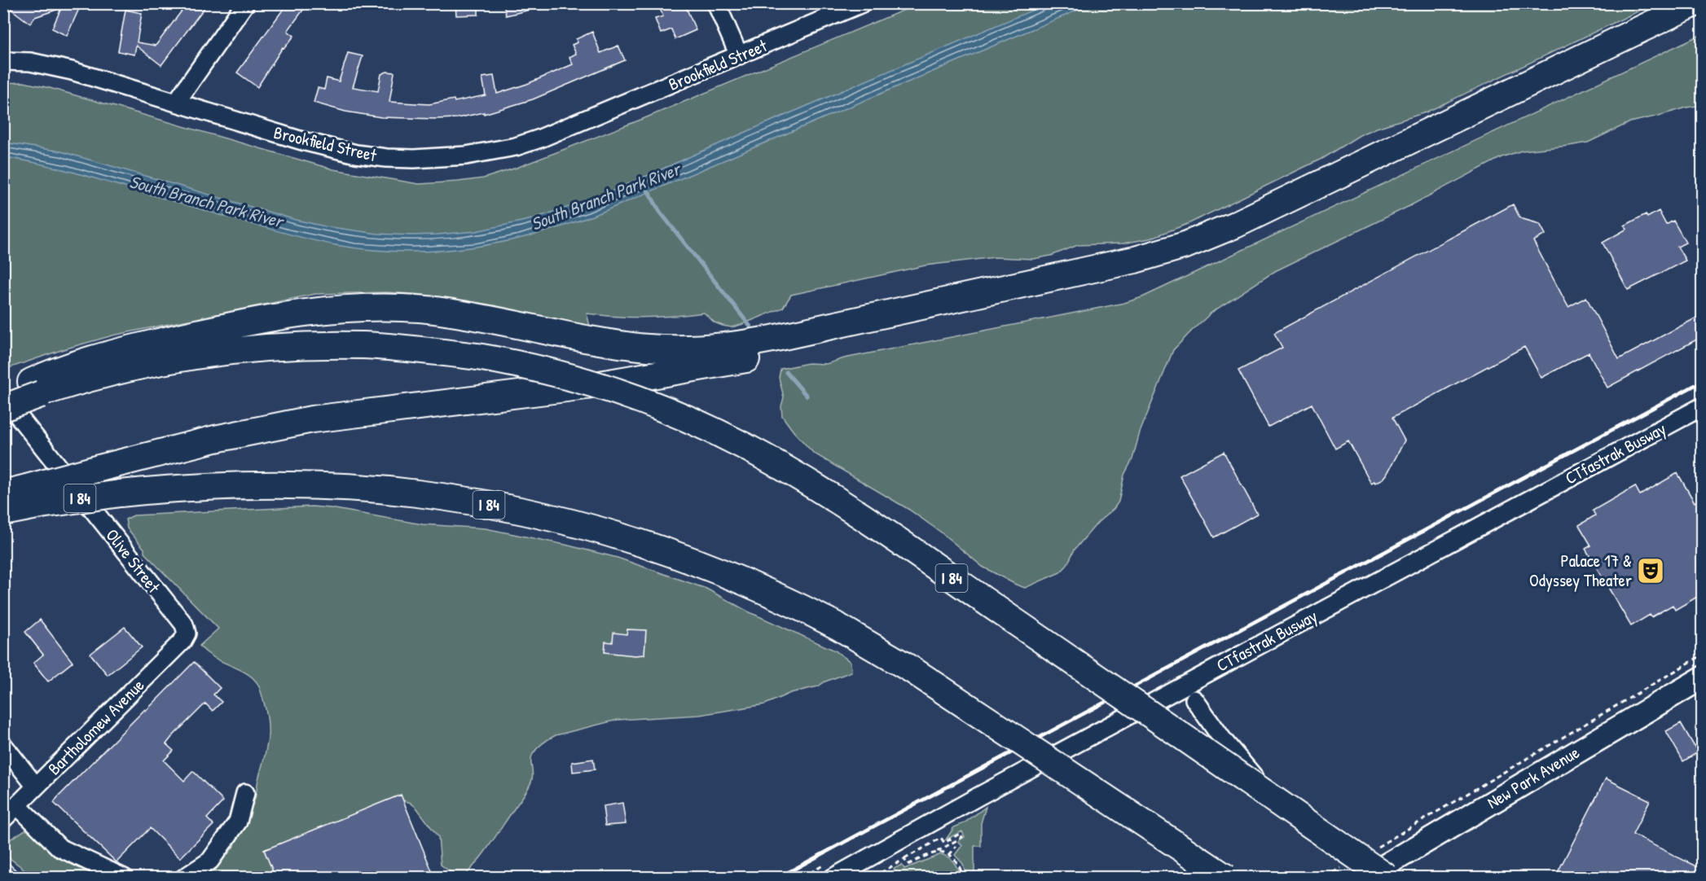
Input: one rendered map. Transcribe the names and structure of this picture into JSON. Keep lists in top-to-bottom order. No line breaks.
{"streets":{"highway":["I 84"],"main road":["New Park Avenue"],"street":["Brookfield Street","CTfastrak Busway","Olive Street","Bartholomew Avenue"]},"crossings":[["Olive Street","Bartholomew Avenue"]],"water":["South Branch Park River"],"places":{"theatre":["Palace 17 & Odyssey Theater"]}}
